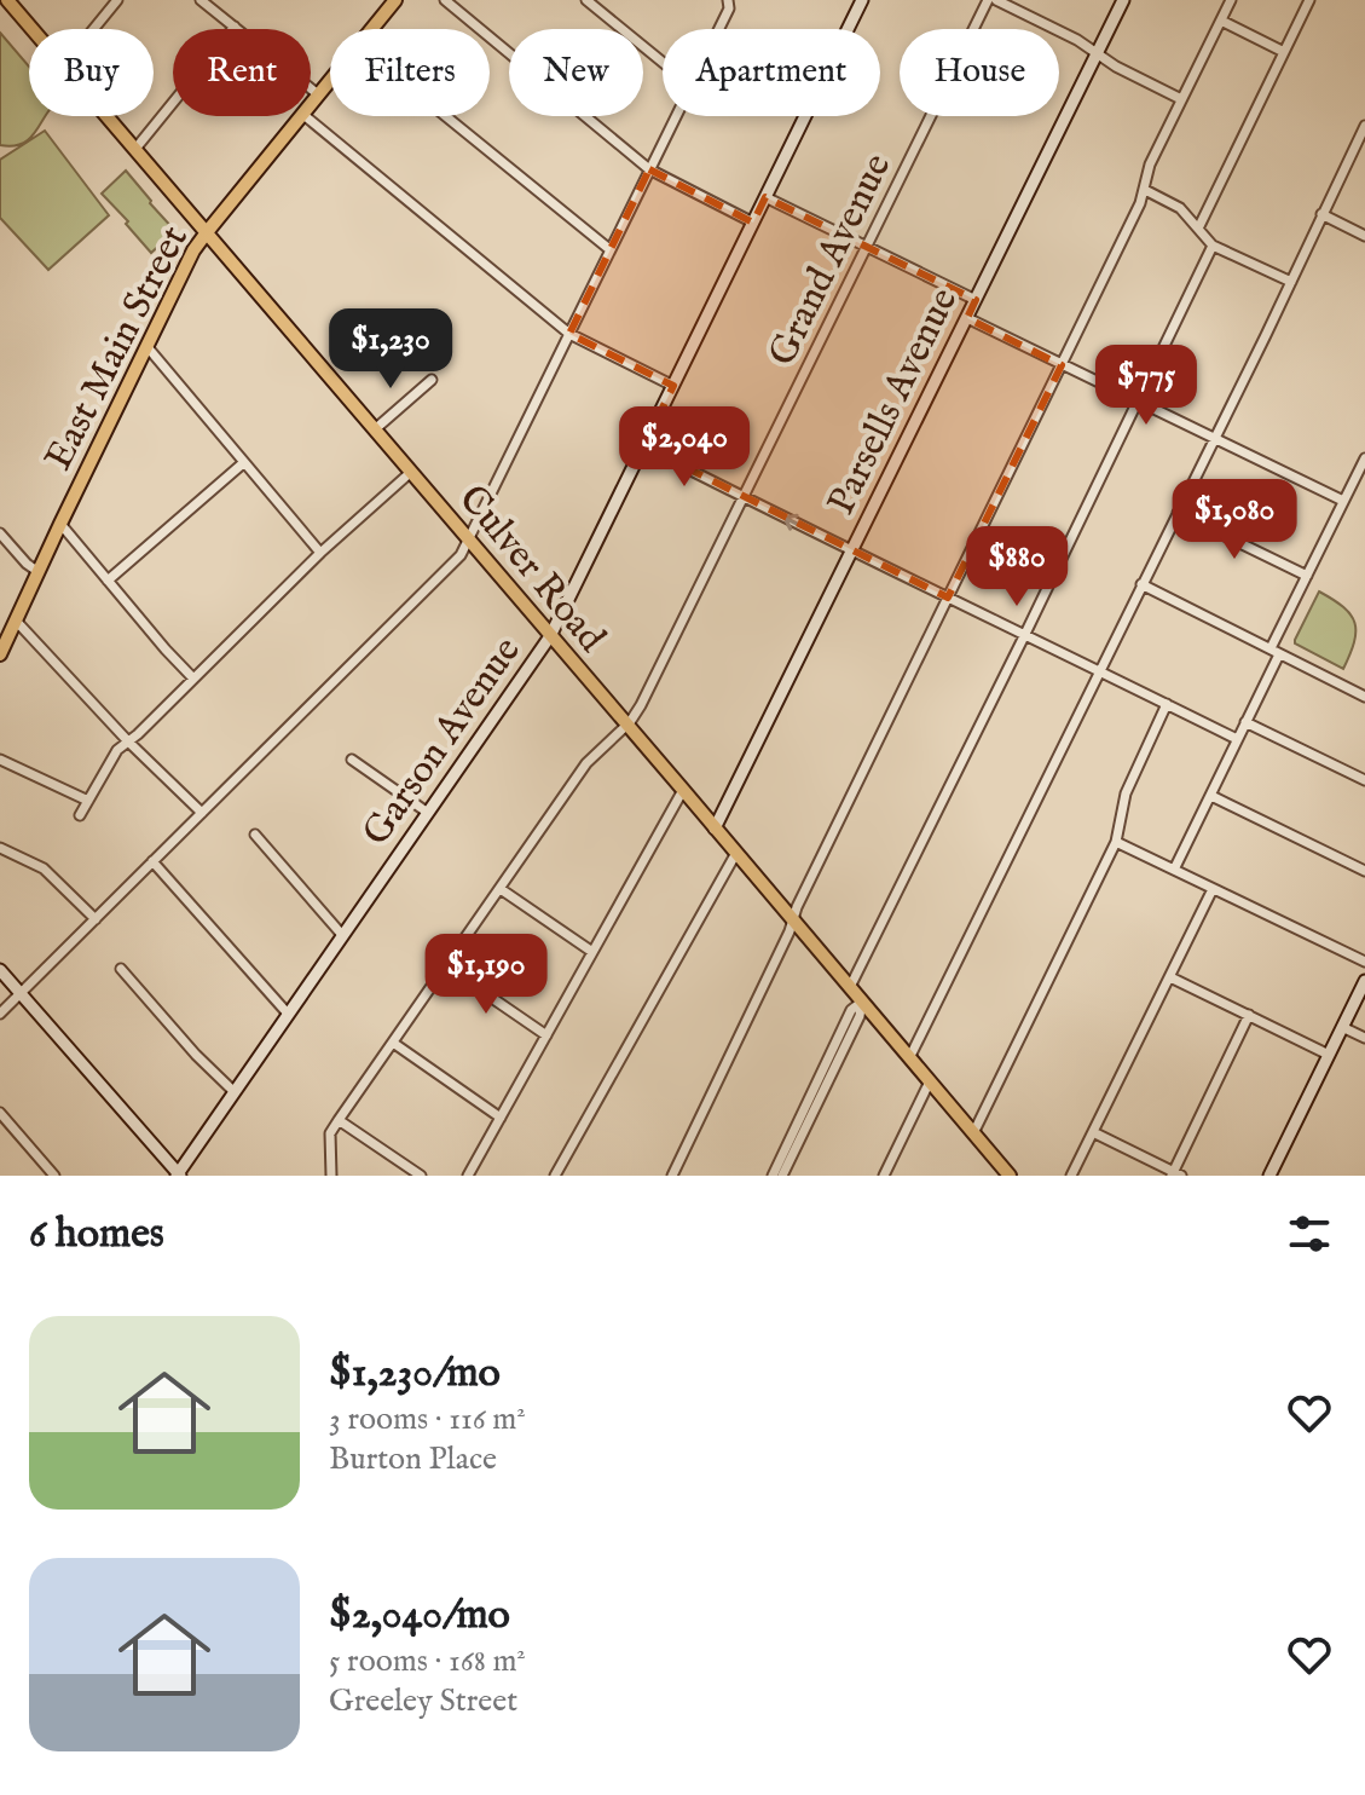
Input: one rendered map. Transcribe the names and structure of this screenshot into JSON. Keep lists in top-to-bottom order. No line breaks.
{"streets":{"main road":["East Main Street","Culver Road"],"street":["Grand Avenue","Parsells Avenue","Garson Avenue"]},"crossings":[["Grand Avenue","Culver Road"],["East Main Street","Culver Road"],["Parsells Avenue","Culver Road"],["Culver Road","Garson Avenue"]],"page":{"chip":["Buy","Rent","Filters","New","Apartment","House"],"price":["$1,230","$775","$2,040","$1,080","$880","$1,190"],"heading":"6 homes","list":[{"name":"$1,230/mo","note":"3 rooms · 116 m² · Burton Place"},{"name":"$2,040/mo","note":"5 rooms · 168 m² · Greeley Street"}]}}
